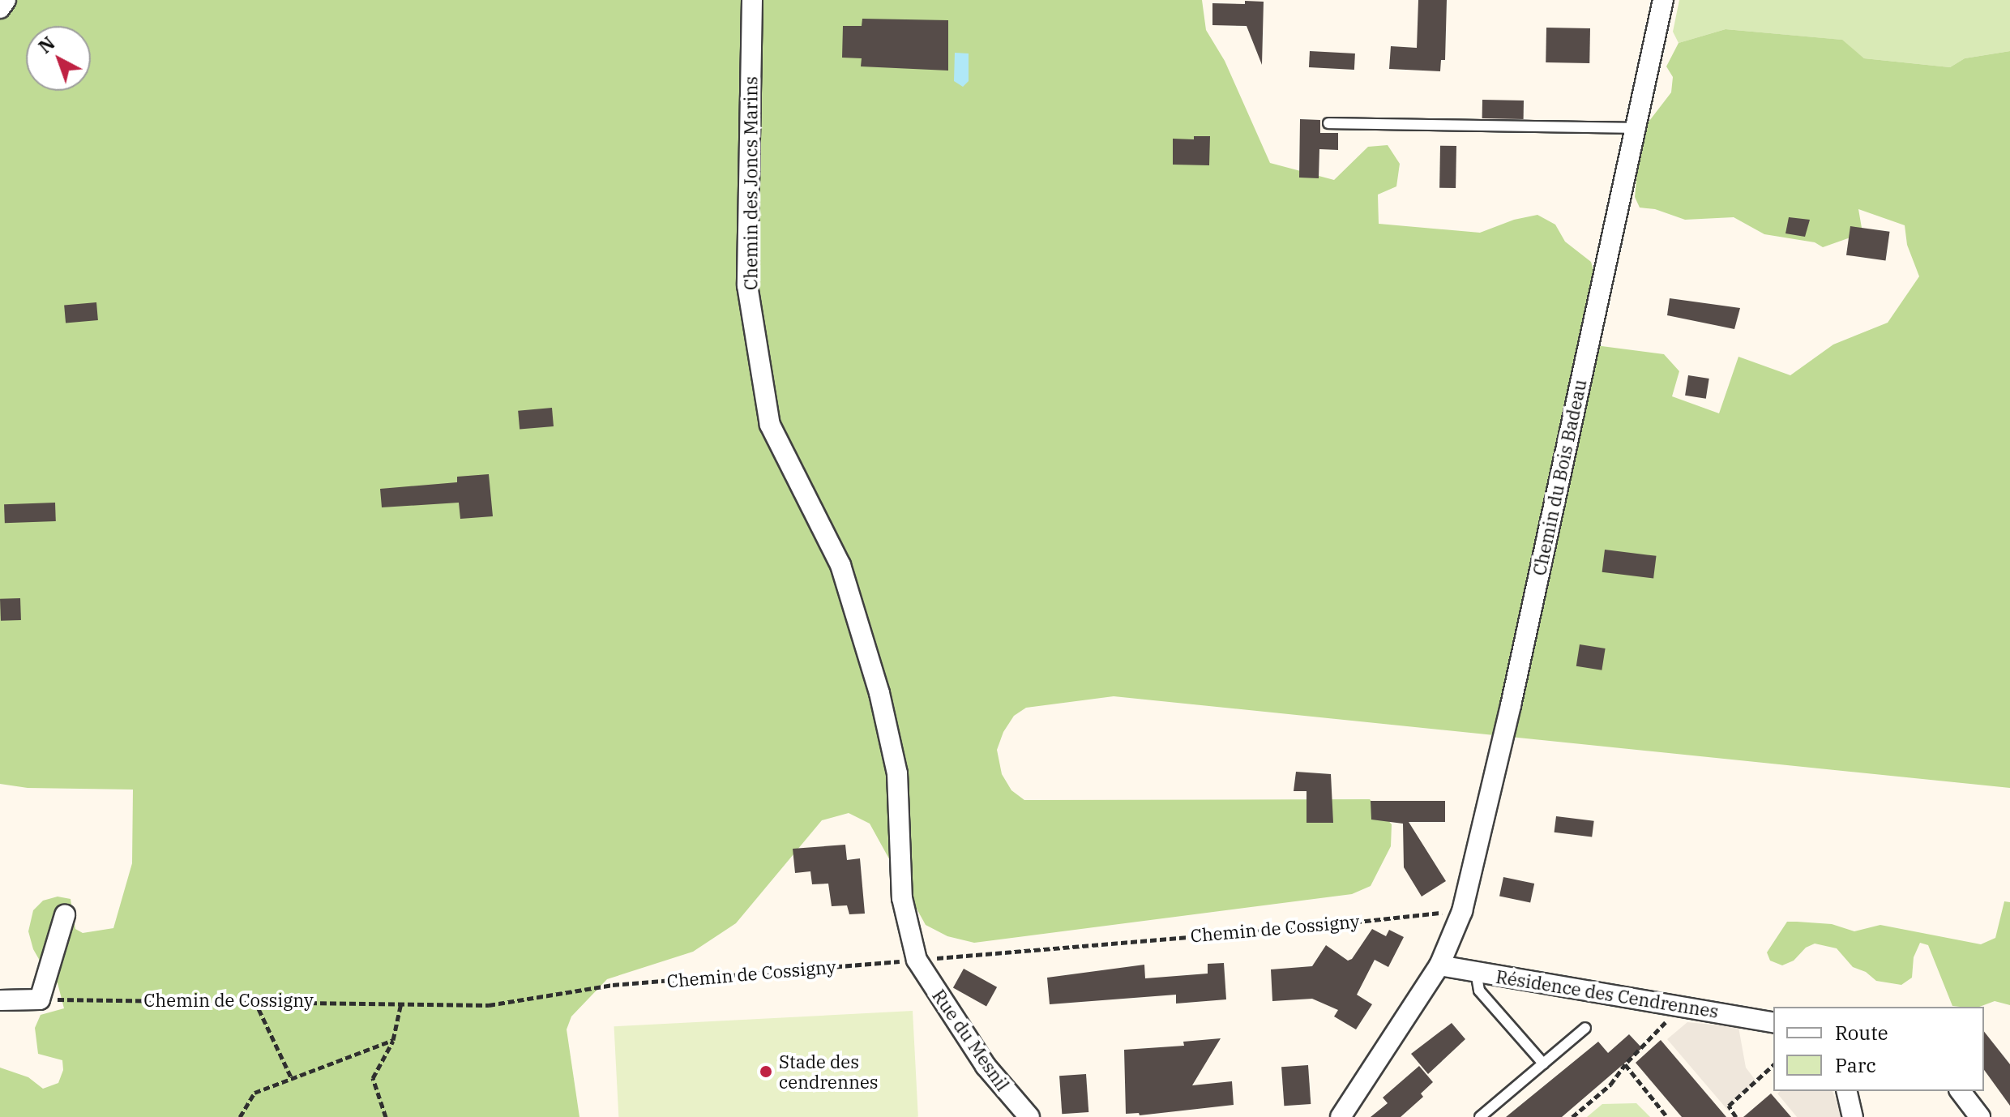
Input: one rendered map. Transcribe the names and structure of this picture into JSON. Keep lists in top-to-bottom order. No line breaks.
{"streets":{"street":["Chemin des Joncs Marins","Chemin du Bois Badeau","Résidence des Cendrennes","Rue du Mesnil"],"path":["Chemin de Cossigny"]},"crossings":[["Chemin des Joncs Marins","Chemin de Cossigny"],["Chemin des Joncs Marins","Rue du Mesnil"],["Chemin du Bois Badeau","Chemin de Cossigny"],["Chemin du Bois Badeau","Résidence des Cendrennes"],["Chemin de Cossigny","Rue du Mesnil"]],"places":["Stade des cendrennes"],"legend":["Route","Parc"],"north":"top left"}
